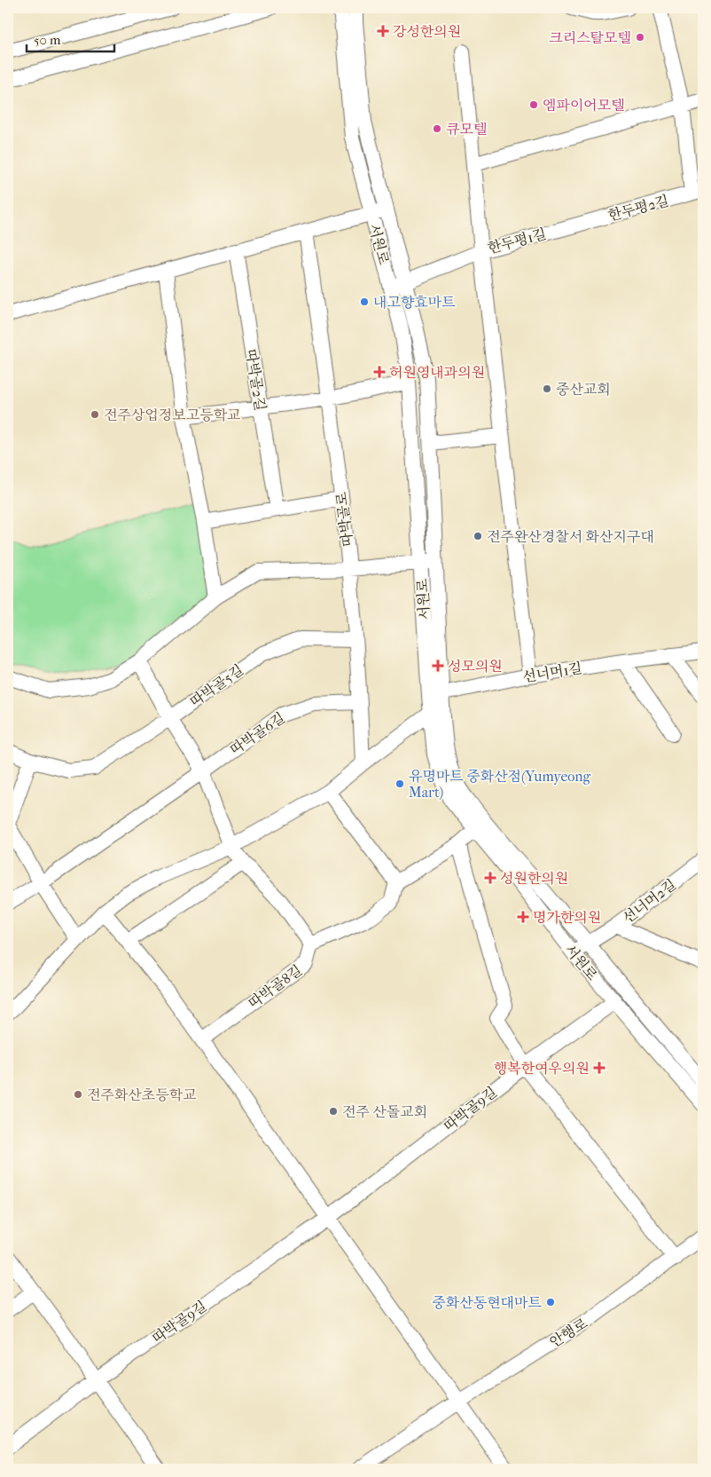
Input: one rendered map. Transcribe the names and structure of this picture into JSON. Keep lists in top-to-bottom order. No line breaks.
{"streets":{"street":["한두평2길","한두평1길","서원로","따박골2길","따박골로","선너머1길","따박골5길","따박골6길","선너머2길","따박골8길","따박골9길","안행로"]},"crossings":[["한두평2길","한두평1길"],["서원로","선너머1길"],["서원로","선너머2길"],["서원로","따박골9길"],["따박골로","따박골5길"]],"places":{"health":["강성한의원","허원영내과의원","성모의원","성원한의원","명가한의원","행복한여우의원"],"other":["크리스탈모텔","엠파이어모텔","큐모텔","내고향효마트","중산교회","전주상업정보고등학교","전주완산경찰서 화산지구대","유명마트 중화산점(Yumyeong Mart)","전주화산초등학교","전주 산돌교회","중화산동현대마트"]},"scale_bar":"50 m"}
